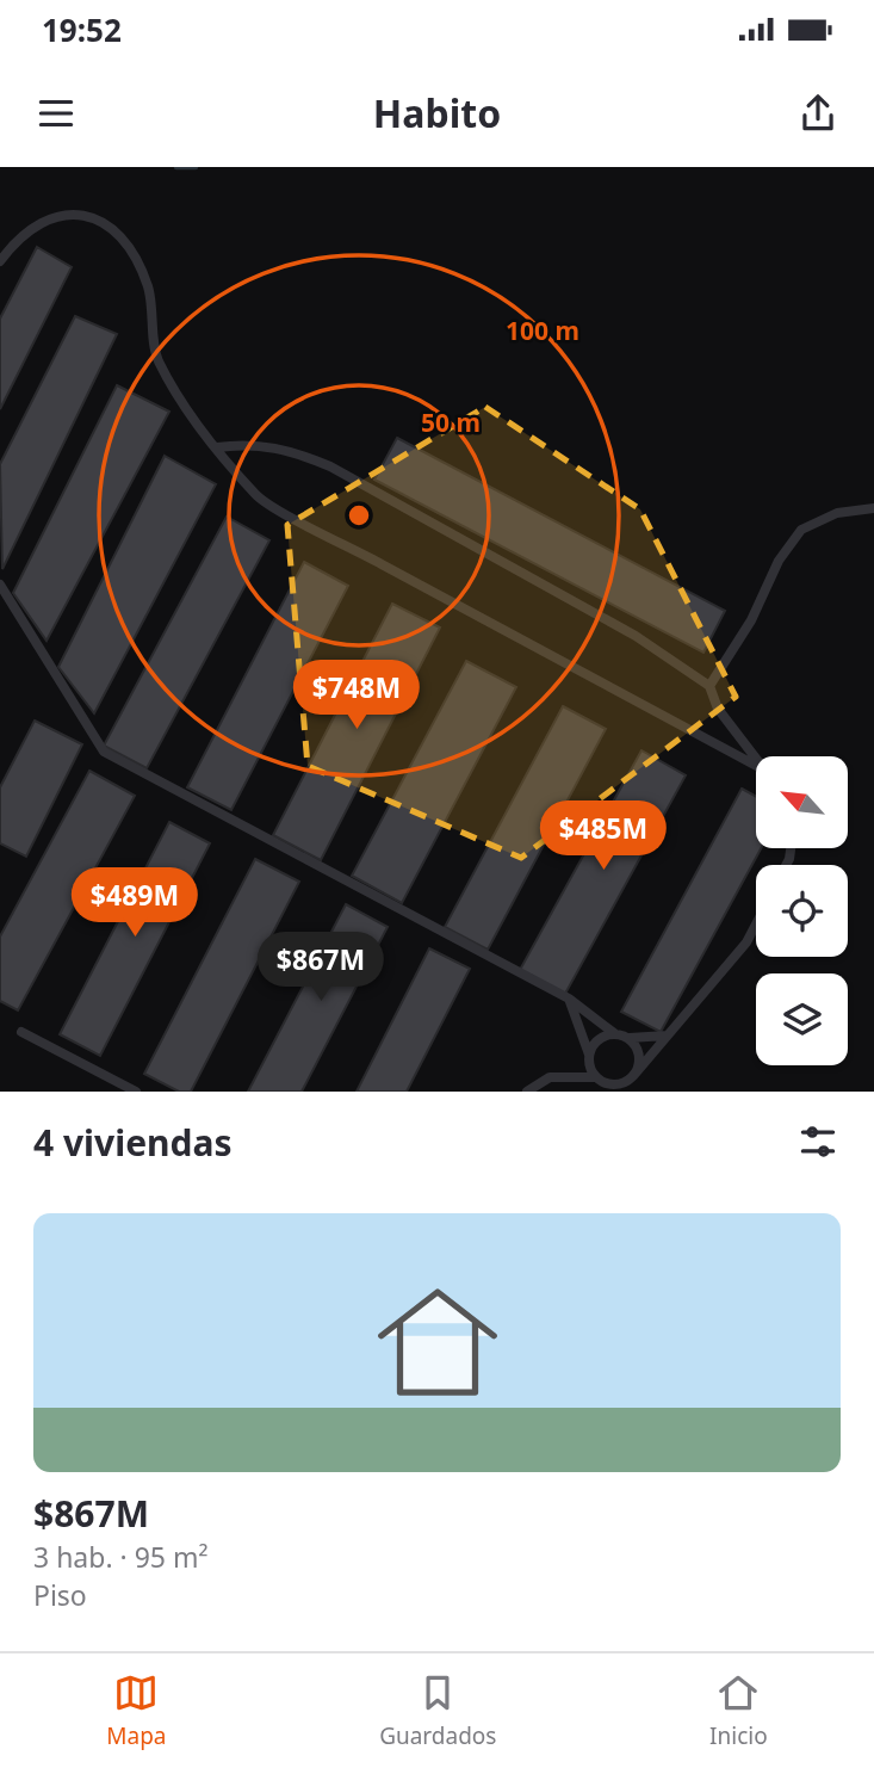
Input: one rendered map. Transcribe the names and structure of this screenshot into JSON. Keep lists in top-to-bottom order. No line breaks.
{"north":"top left","page":{"status":"19:52","header":"Habito","price":["$748M","$485M","$489M","$867M"],"heading":"4 viviendas","list":[{"name":"$867M","note":"3 hab. · 95 m² · Piso"}],"tabs":["Mapa","Guardados","Inicio"]},"rings":["100 m","50 m"]}
